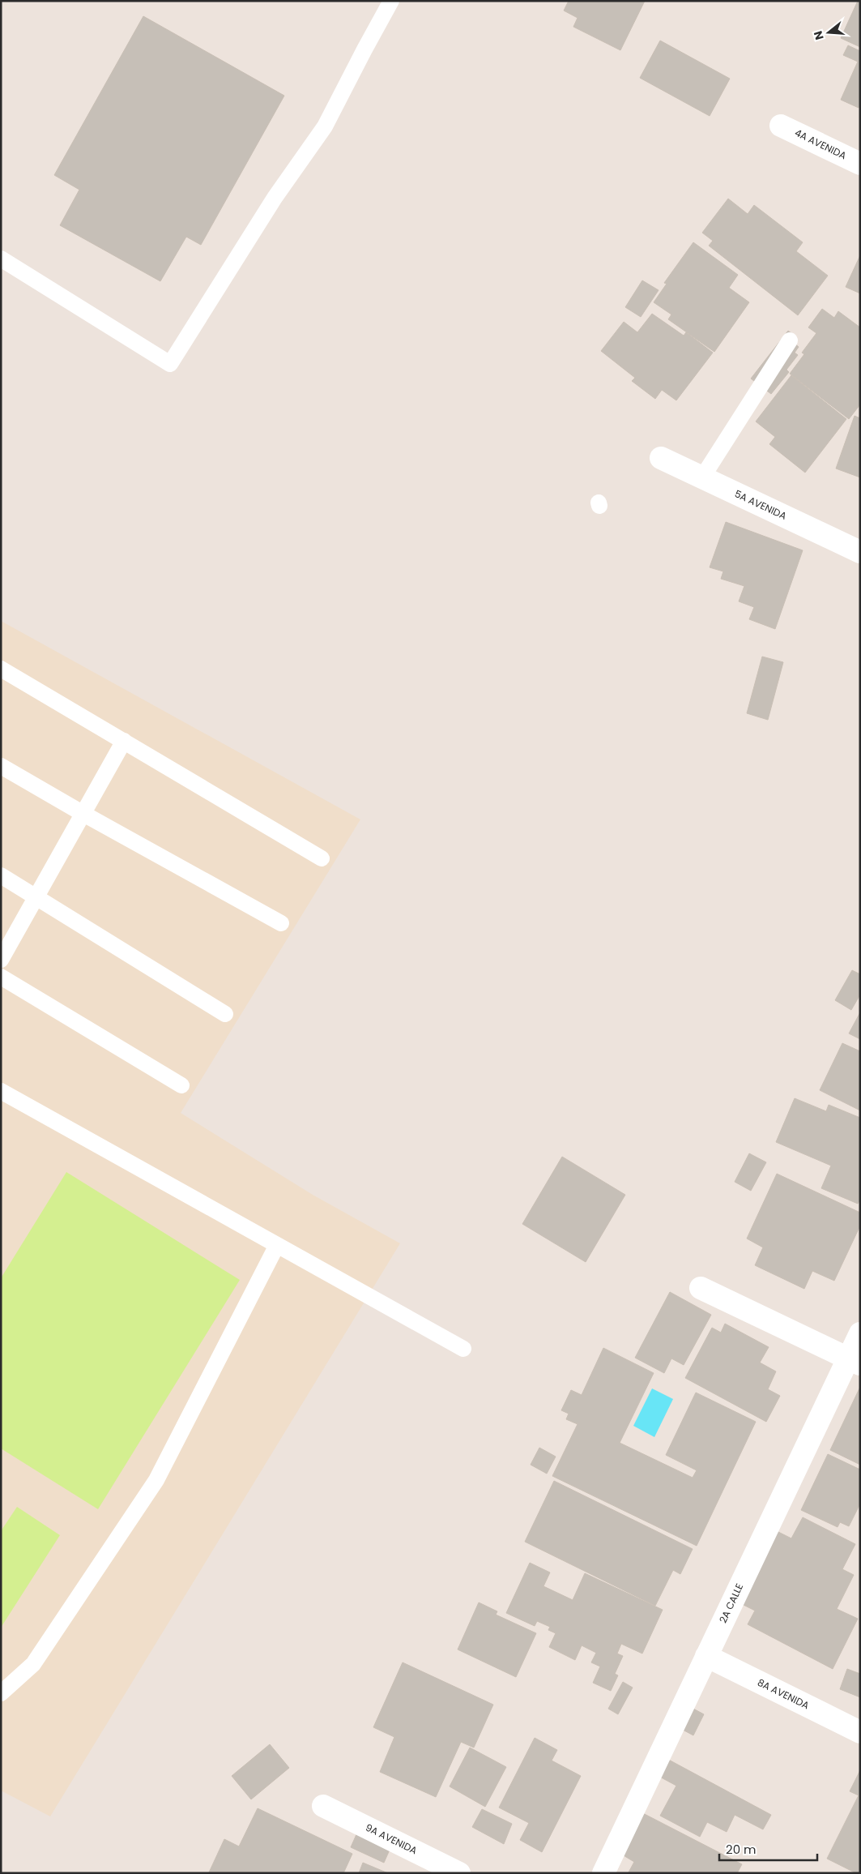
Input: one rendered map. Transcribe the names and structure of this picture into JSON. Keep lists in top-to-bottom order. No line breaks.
{"streets":{"street":["4A AVENIDA","5A AVENIDA","2A CALLE","8A AVENIDA","9A AVENIDA"]},"crossings":[["2A CALLE","8A AVENIDA"]],"scale_bar":"20 m","north":"left"}
